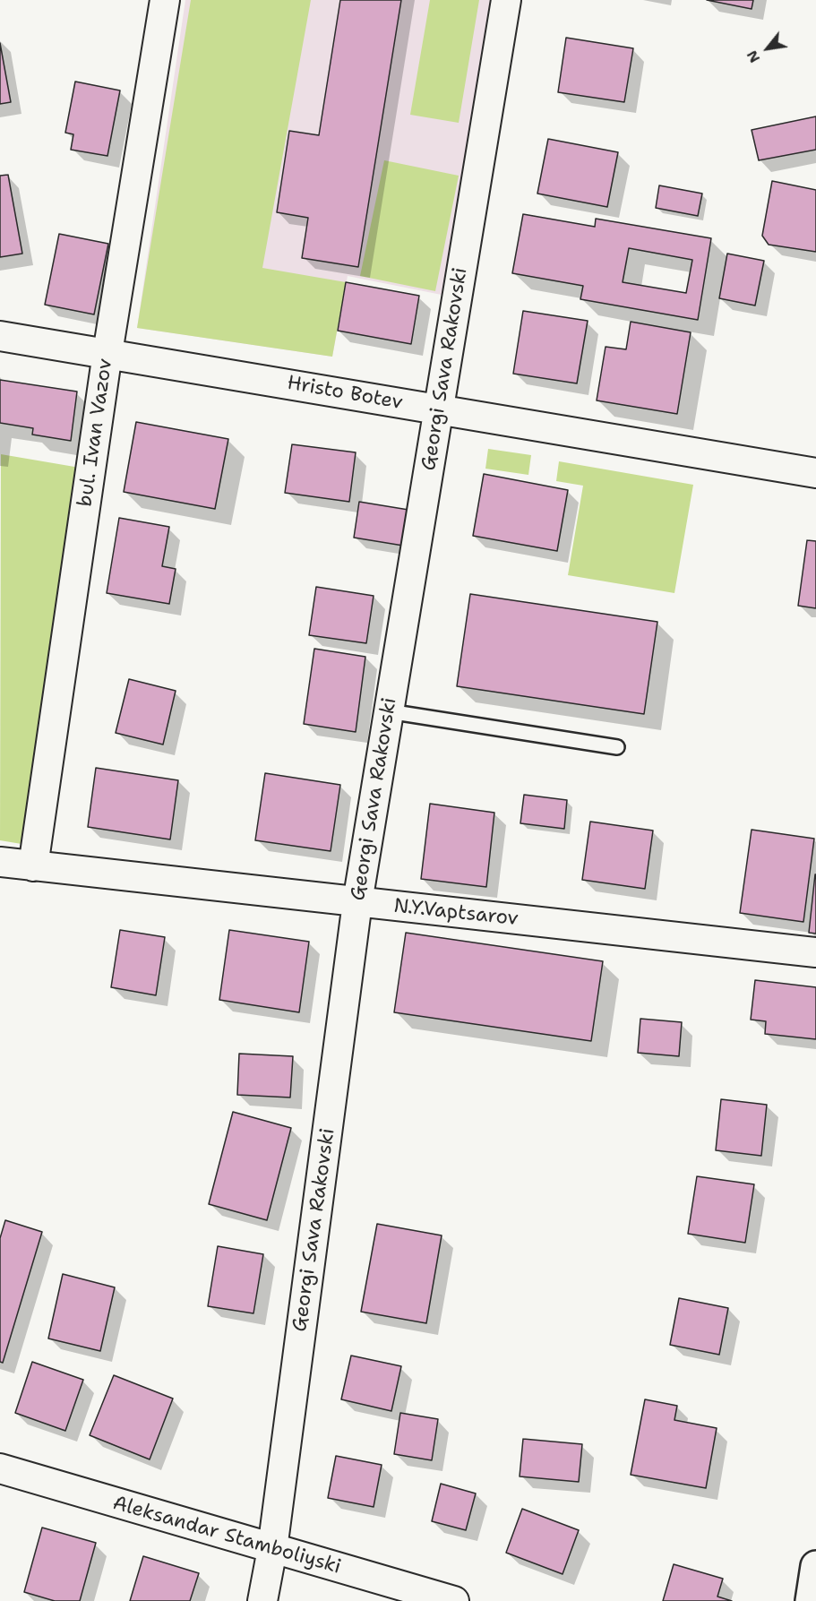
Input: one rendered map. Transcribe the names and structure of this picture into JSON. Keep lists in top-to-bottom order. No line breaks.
{"streets":{"street":["Georgi Sava Rakovski","Hristo Botev","bul. Ivan Vazov","N.Y.Vaptsarov","Aleksandar Stamboliyski"]},"crossings":[["Georgi Sava Rakovski","Hristo Botev"],["Georgi Sava Rakovski","N.Y.Vaptsarov"],["Georgi Sava Rakovski","Aleksandar Stamboliyski"],["Hristo Botev","bul. Ivan Vazov"],["bul. Ivan Vazov","N.Y.Vaptsarov"]],"north":"bottom left"}
